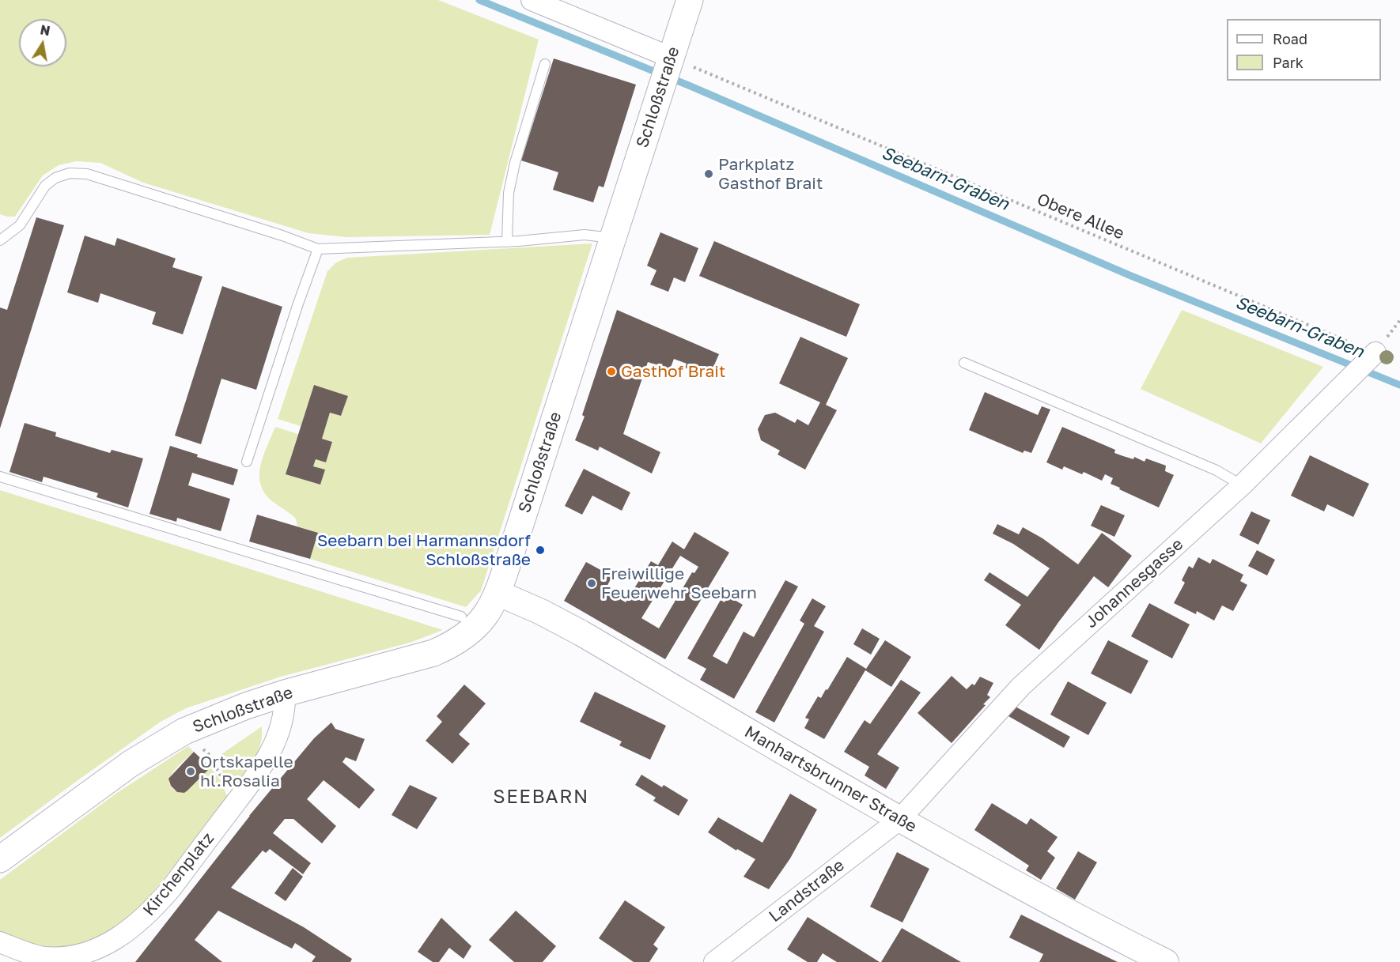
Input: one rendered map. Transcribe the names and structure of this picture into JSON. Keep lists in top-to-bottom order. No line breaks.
{"streets":{"main road":["Schloßstraße"],"street":["Johannesgasse","Manhartsbrunner Straße","Kirchenplatz","Landstraße"],"path":["Obere Allee"]},"crossings":[["Schloßstraße","Obere Allee"],["Schloßstraße","Manhartsbrunner Straße"],["Schloßstraße","Kirchenplatz"],["Obere Allee","Johannesgasse"],["Johannesgasse","Manhartsbrunner Straße"],["Johannesgasse","Landstraße"],["Manhartsbrunner Straße","Landstraße"]],"districts":["SEEBARN"],"water":["Seebarn-Graben"],"places":["Parkplatz Gasthof Brait","Gasthof Brait","Seebarn bei Harmannsdorf Schloßstraße","Freiwillige Feuerwehr Seebarn","Ortskapelle hl.Rosalia"],"legend":["Road","Park"],"north":"top"}
